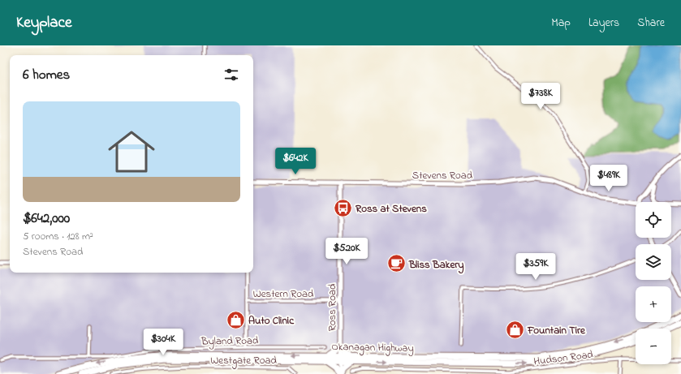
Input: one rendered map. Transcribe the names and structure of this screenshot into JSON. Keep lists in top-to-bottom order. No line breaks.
{"streets":{"highway":["Okanagan Highway"],"main road":["Stevens Road","Ross Road"],"street":["Western Road","Byland Road","Hudson Road","Westgate Road"]},"crossings":[["Stevens Road","Ross Road"],["Western Road","Ross Road"],["Ross Road","Okanagan Highway"]],"places":{"bus stop":["Ross at Stevens"],"cafe":["Bliss Bakery"],"shop":["Auto Clinic","Fountain Tire"]},"page":{"header":"Keyplace","nav":["Map","Layers","Share"],"heading":"6 homes","price":["$738K","$642K","$489K","$520K","$359K","$304K"],"list":[{"name":"$642,000","note":"5 rooms · 128 m² · Stevens Road"}],"map_buttons":["+","−"]}}
